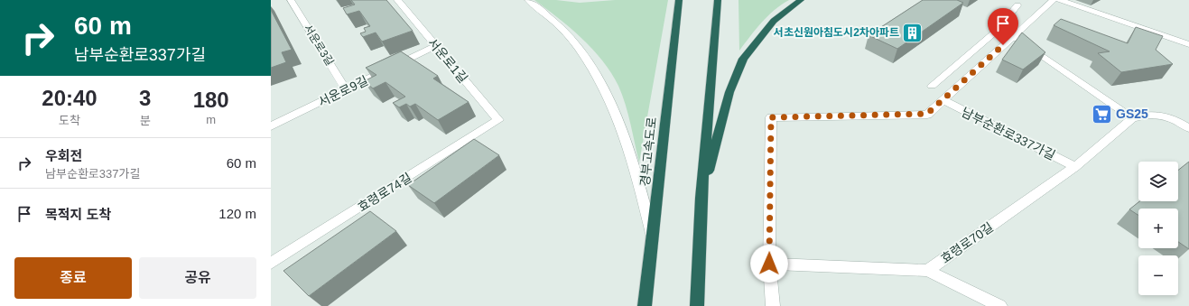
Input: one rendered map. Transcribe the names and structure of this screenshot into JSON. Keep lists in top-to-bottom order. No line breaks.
{"streets":{"highway":["경부고속도로"],"street":["서운로3길","서운로1길","서운로9길","남부순환로337가길","효령로74길","효령로70길"]},"crossings":[["서운로3길","서운로9길"],["서운로1길","서운로9길"],["서운로1길","효령로74길"],["남부순환로337가길","효령로70길"]],"places":{"building":["서초신원아침도시2차아파트"],"supermarket":["GS25"]},"page":{"turn":["60 m","남부순환로337가길"],"eta":["20:40","도착","3","분","180","m"],"list":[{"name":"우회전","note":"남부순환로337가길","value":"60 m"},{"name":"목적지 도착","value":"120 m"}],"map_buttons":["+","−"],"buttons":["종료","공유"]}}
